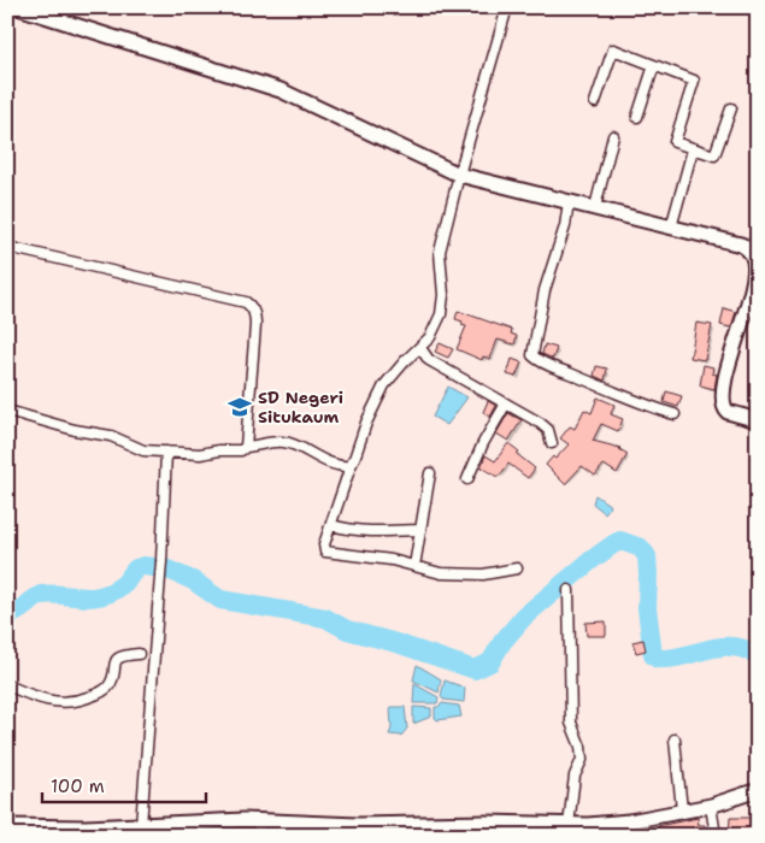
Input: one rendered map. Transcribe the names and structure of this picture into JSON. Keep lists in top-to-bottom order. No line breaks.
{"places":{"school or university":["SD Negeri Situkaum"]},"scale_bar":"100 m"}
